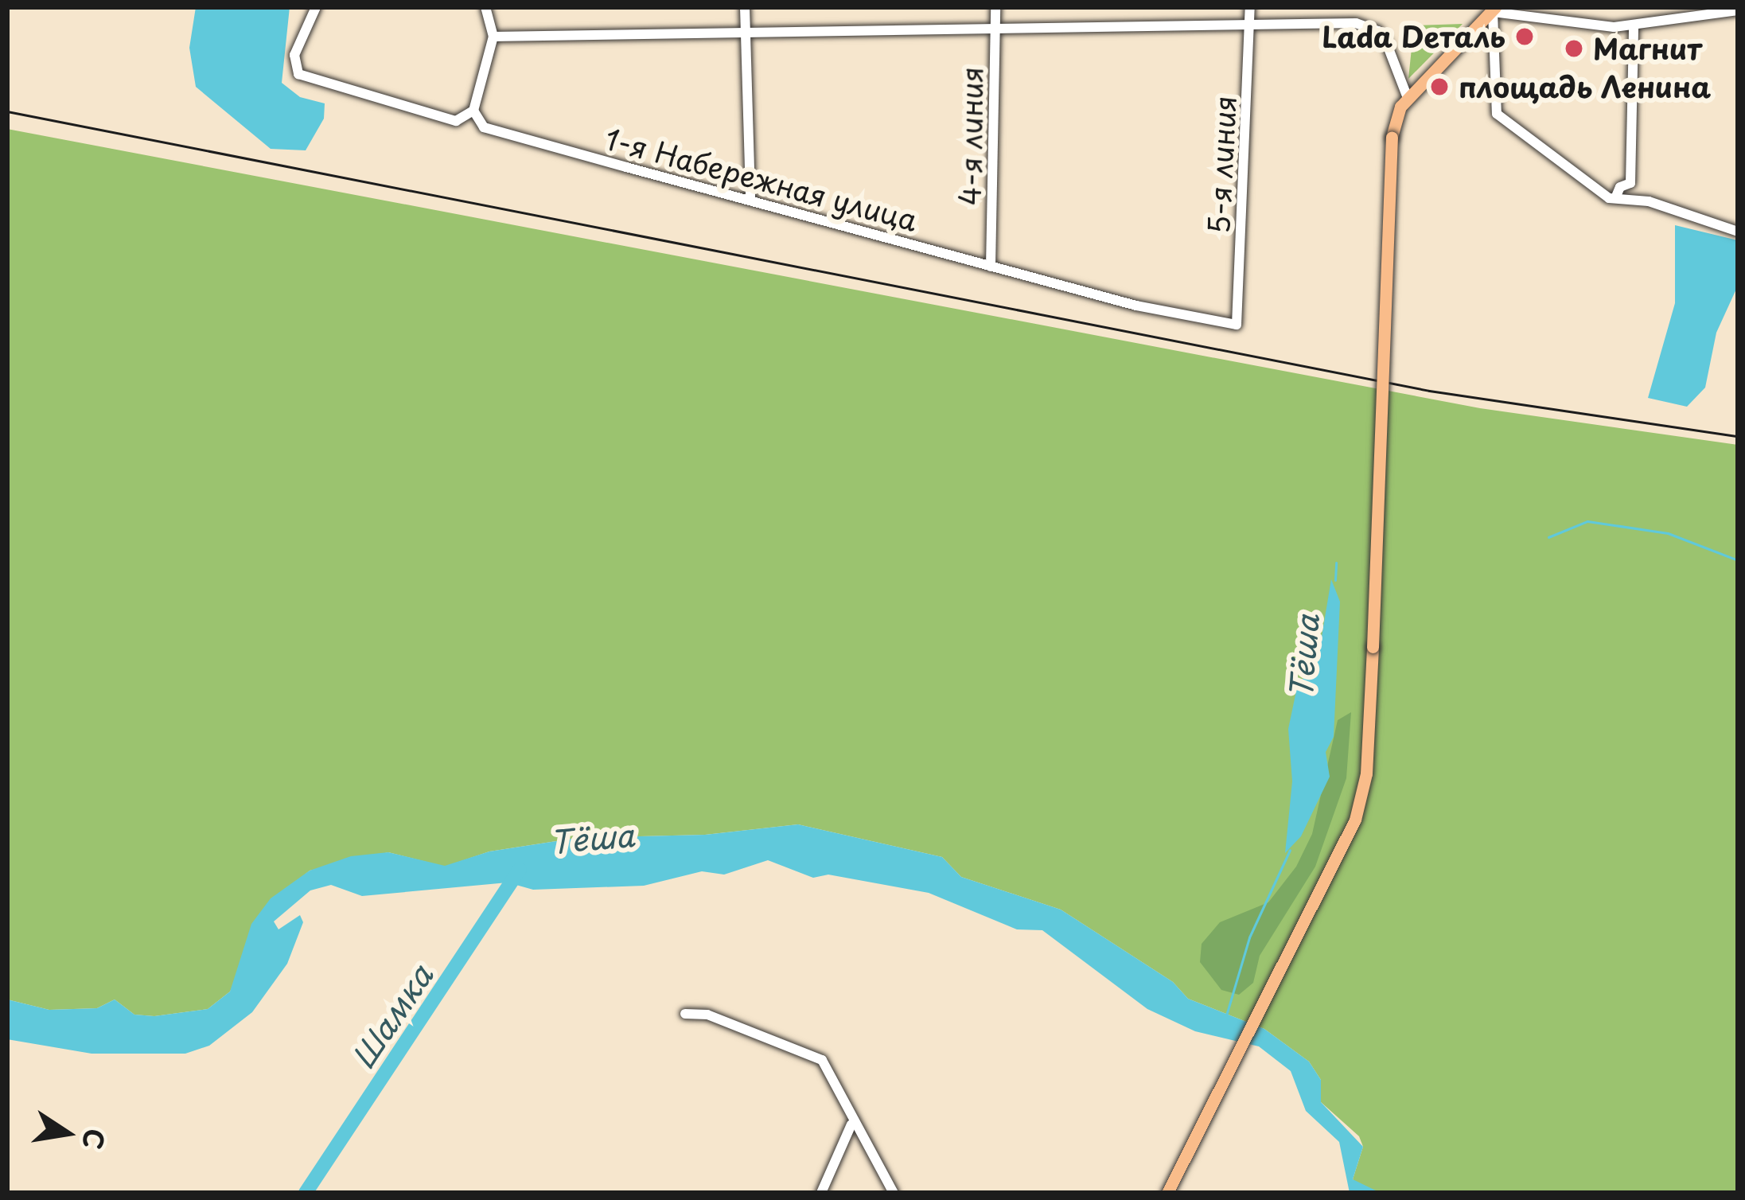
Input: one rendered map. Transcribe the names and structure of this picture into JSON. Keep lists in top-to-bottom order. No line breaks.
{"streets":{"street":["4-я линия","5-я линия","1-я Набережная улица"]},"crossings":[["4-я линия","1-я Набережная улица"],["5-я линия","1-я Набережная улица"]],"water":["Тёша","Шамка"],"places":["Lada Dеталь","Магнит","площадь Ленина"],"north":"right"}
